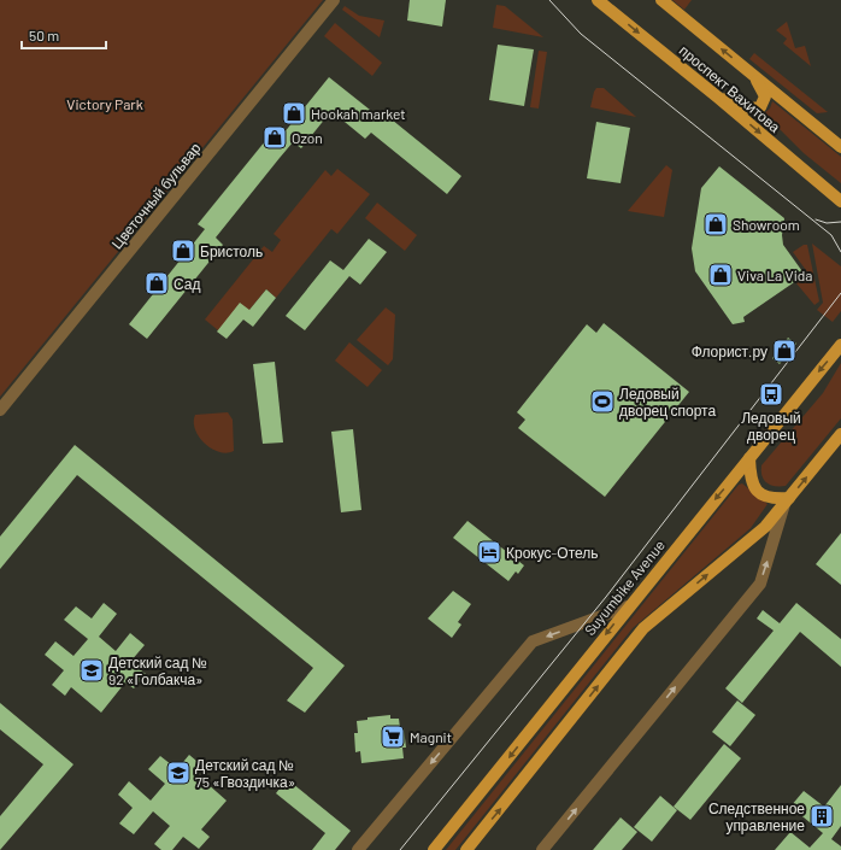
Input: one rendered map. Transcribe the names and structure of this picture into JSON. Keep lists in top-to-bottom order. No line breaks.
{"streets":{"main road":["проспект Вахитова","Suyumbike Avenue"],"street":["Цветочный бульвар"]},"parks":["Victory Park"],"places":{"shop":["Hookah market","Ozon","Showroom","Бристоль","Viva La Vida","Сад","Флорист.ру"],"bus stop":["Ледовый дворец"],"sports":["Ледовый дворец спорта"],"hotel":["Крокус-Отель"],"school or university":["Детский сад № 92 «Голбакча»","Детский сад № 75 «Гвоздичка»"],"supermarket":["Magnit"],"building":["Следственное управление"]},"scale_bar":"50 m"}
